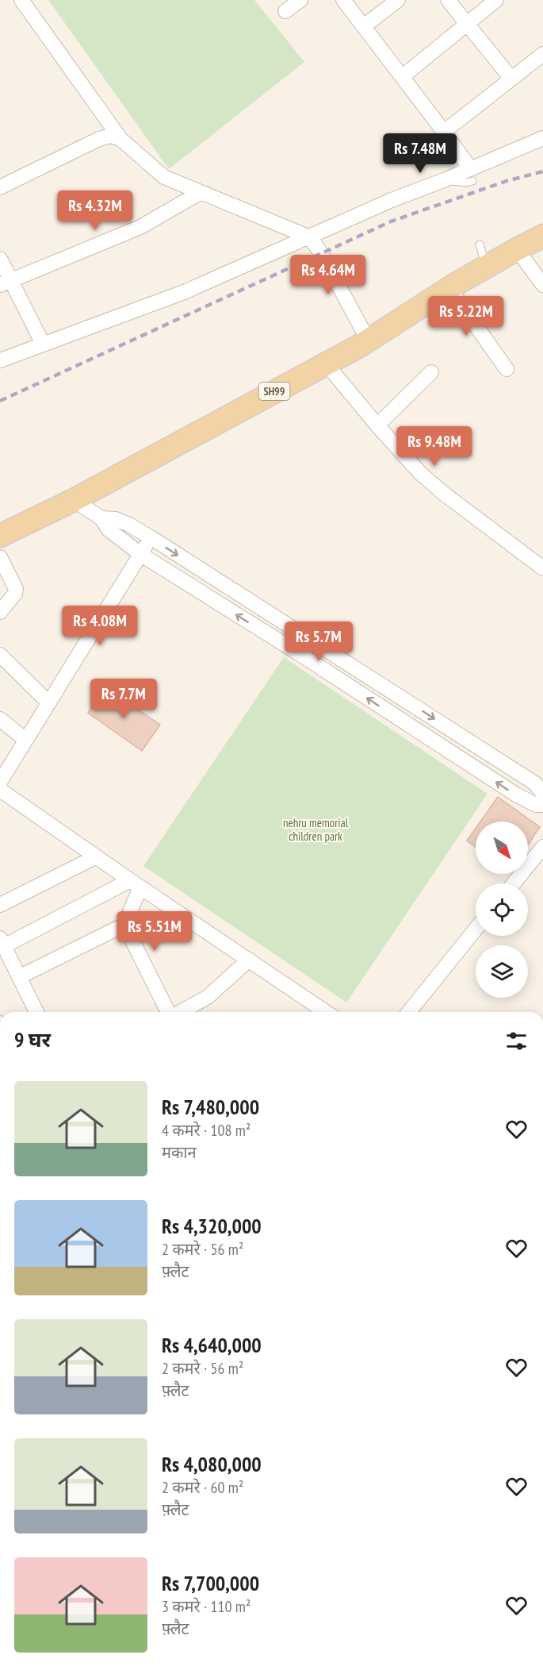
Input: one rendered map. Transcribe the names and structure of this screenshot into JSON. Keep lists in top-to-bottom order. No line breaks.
{"streets":{"main road":["SH99"]},"parks":["nehru memorial children park"],"north":"bottom right","page":{"price":["Rs 7.48M","Rs 4.32M","Rs 4.64M","Rs 5.22M","Rs 9.48M","Rs 4.08M","Rs 5.7M","Rs 7.7M","Rs 5.51M"],"heading":"9 घर","list":[{"name":"Rs 7,480,000","note":"4 कमरे · 108 m² · मकान"},{"name":"Rs 4,320,000","note":"2 कमरे · 56 m² · फ़्लैट"},{"name":"Rs 4,640,000","note":"2 कमरे · 56 m² · फ़्लैट"},{"name":"Rs 4,080,000","note":"2 कमरे · 60 m² · फ़्लैट"},{"name":"Rs 7,700,000","note":"3 कमरे · 110 m² · फ़्लैट"}]}}
